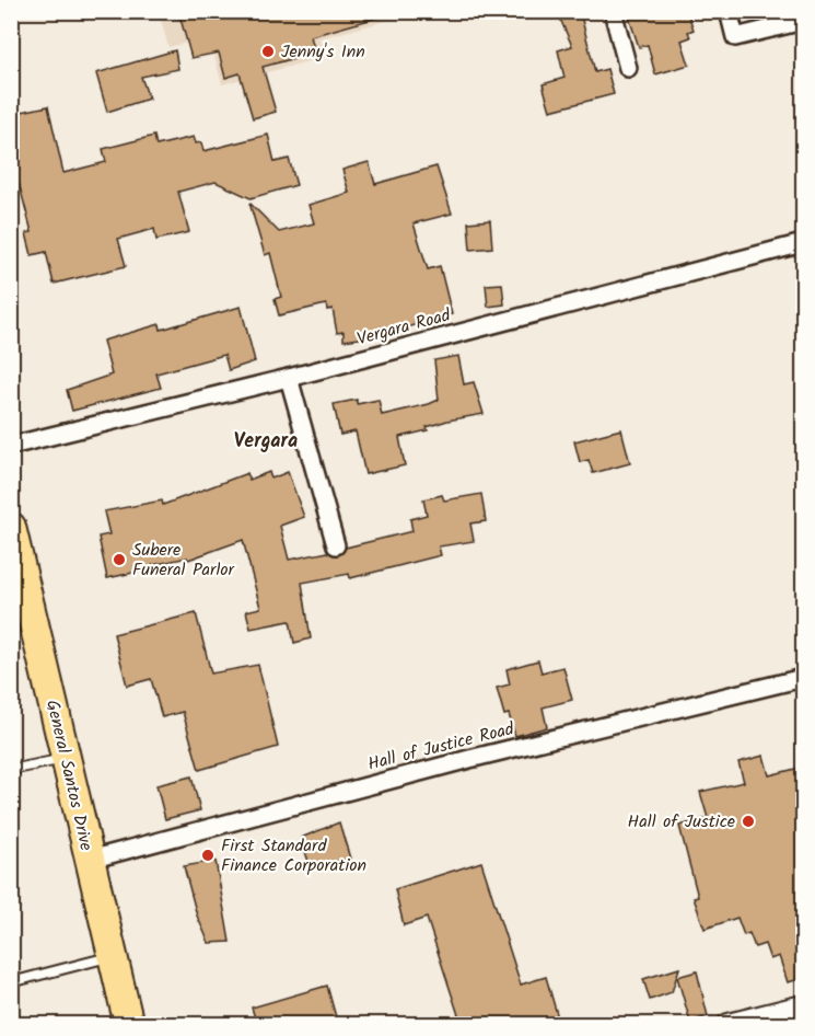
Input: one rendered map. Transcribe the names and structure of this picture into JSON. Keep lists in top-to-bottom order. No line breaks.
{"streets":{"highway":["General Santos Drive"],"street":["Vergara Road","Hall of Justice Road"]},"crossings":[["Hall of Justice Road","General Santos Drive"]],"districts":["Vergara"],"places":["Jenny's Inn","Subere Funeral Parlor","Hall of Justice","First Standard Finance Corporation"]}
